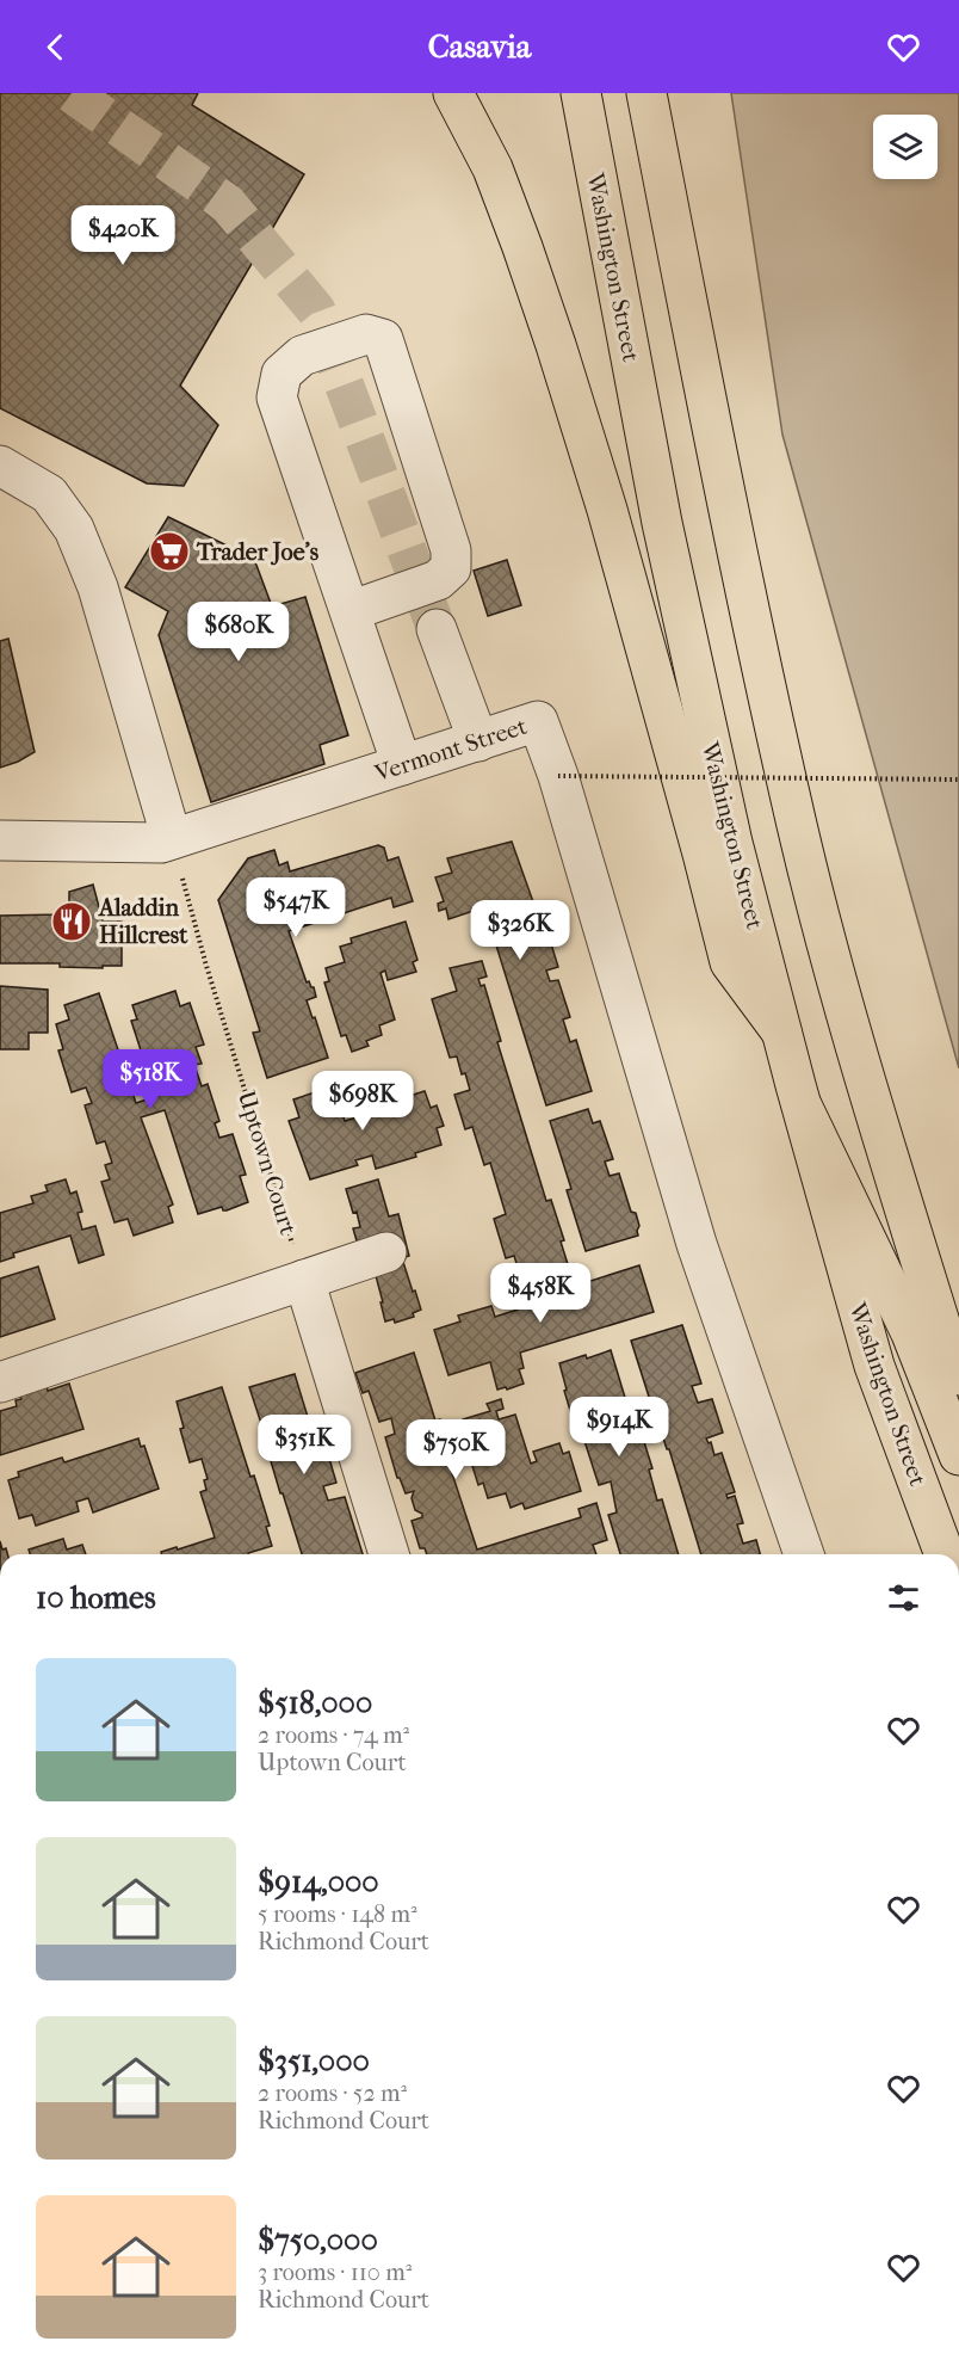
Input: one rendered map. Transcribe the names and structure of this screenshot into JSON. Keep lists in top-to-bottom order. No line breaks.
{"streets":{"main road":["Washington Street"],"street":["Vermont Street"],"path":["Uptown Court"]},"crossings":[["Vermont Street","Uptown Court"]],"places":{"supermarket":["Trader Joe's"],"restaurant":["Aladdin Hillcrest"]},"page":{"header":"Casavia","price":["$420K","$680K","$547K","$326K","$518K","$698K","$458K","$914K","$351K","$750K"],"heading":"10 homes","list":[{"name":"$518,000","note":"2 rooms · 74 m² · Uptown Court"},{"name":"$914,000","note":"5 rooms · 148 m² · Richmond Court"},{"name":"$351,000","note":"2 rooms · 52 m² · Richmond Court"},{"name":"$750,000","note":"3 rooms · 110 m² · Richmond Court"}]}}
